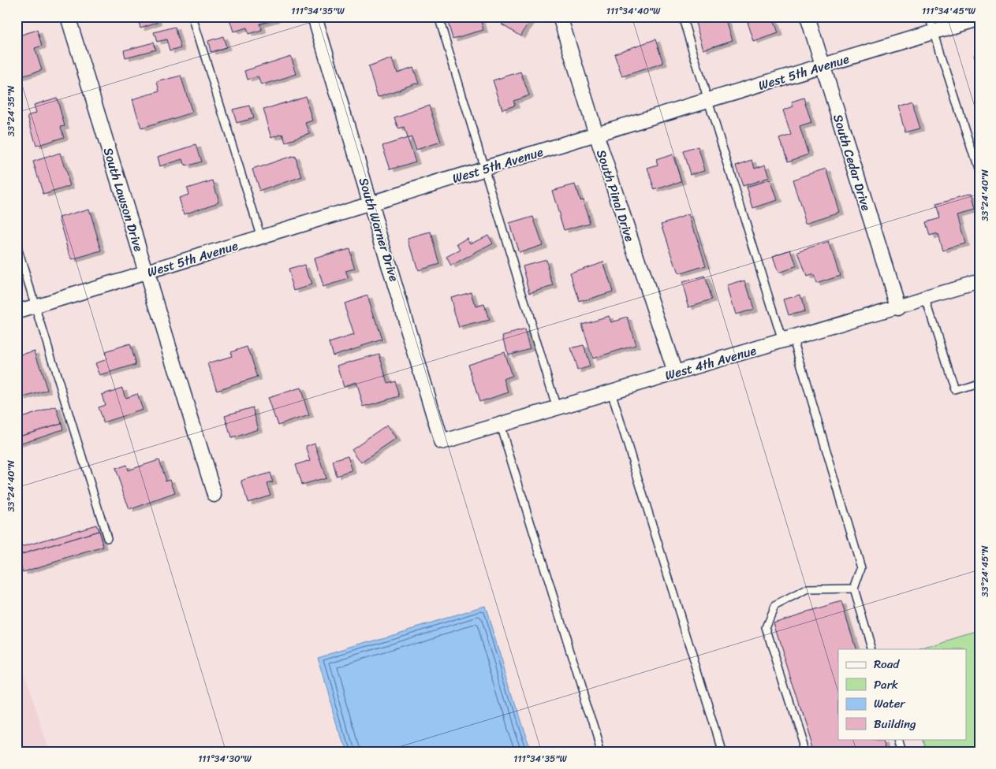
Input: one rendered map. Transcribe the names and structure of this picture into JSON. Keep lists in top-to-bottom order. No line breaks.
{"streets":{"street":["West 5th Avenue","South Cedar Drive","South Pinal Drive","South Lawson Drive","South Warner Drive","West 4th Avenue"]},"crossings":[["West 5th Avenue","South Cedar Drive"],["West 5th Avenue","South Pinal Drive"],["West 5th Avenue","South Lawson Drive"],["West 5th Avenue","South Warner Drive"],["South Cedar Drive","West 4th Avenue"],["South Pinal Drive","West 4th Avenue"],["South Warner Drive","West 4th Avenue"]],"legend":["Road","Park","Water","Building"],"coordinates":["111°34'35\"W","111°34'40\"W","111°34'45\"W","33°24'35\"N","33°24'40\"N","33°24'45\"N","111°34'30\"W"]}
